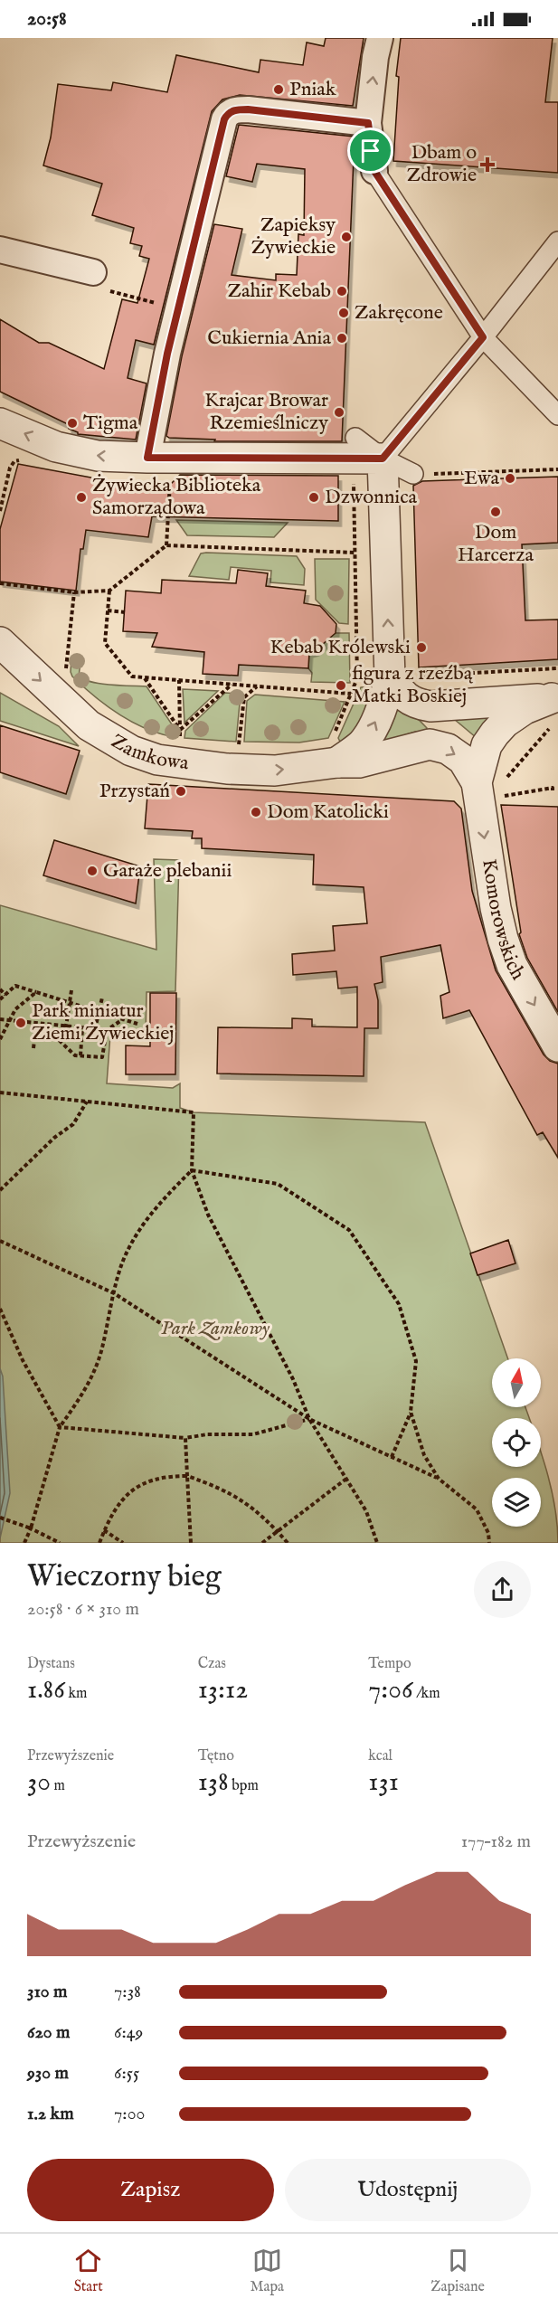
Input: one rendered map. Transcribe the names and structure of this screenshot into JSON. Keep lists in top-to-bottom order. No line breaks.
{"streets":{"street":["Zamkowa","Komorowskich"]},"crossings":[["Zamkowa","Komorowskich"]],"one_way":["Komorowskich"],"parks":["Park Zamkowy"],"places":{"other":["Pniak","Zapieksy Żywieckie","Zahir Kebab","Zakręcone","Cukiernia Ania","Krajcar Browar Rzemieślniczy","Tigma","Ewa","Żywiecka Biblioteka Samorządowa","Dzwonnica","Dom Harcerza","Kebab Królewski","figura z rzeźbą Matki Boskiej","Przystań","Dom Katolicki","Garaże plebanii","Park miniatur Ziemi Żywieckiej"],"health":["Dbam o Zdrowie"]},"north":"top","page":{"status":"20:58","heading":["Wieczorny bieg","20:58 · 6 × 310 m"],"stats":[["Dystans","1.86 km"],["Czas","13:12"],["Tempo","7:06 /km"],["Przewyższenie","30 m"],["Tętno","138 bpm"],["kcal","131"]],"chart":["Przewyższenie","177–182 m"],"list":[{"name":"310 m","note":"7:38"},{"name":"620 m","note":"6:49"},{"name":"930 m","note":"6:55"},{"name":"1.2 km","note":"7:00"}],"buttons":["Zapisz","Udostępnij"],"tabs":["Start","Mapa","Zapisane"]}}
